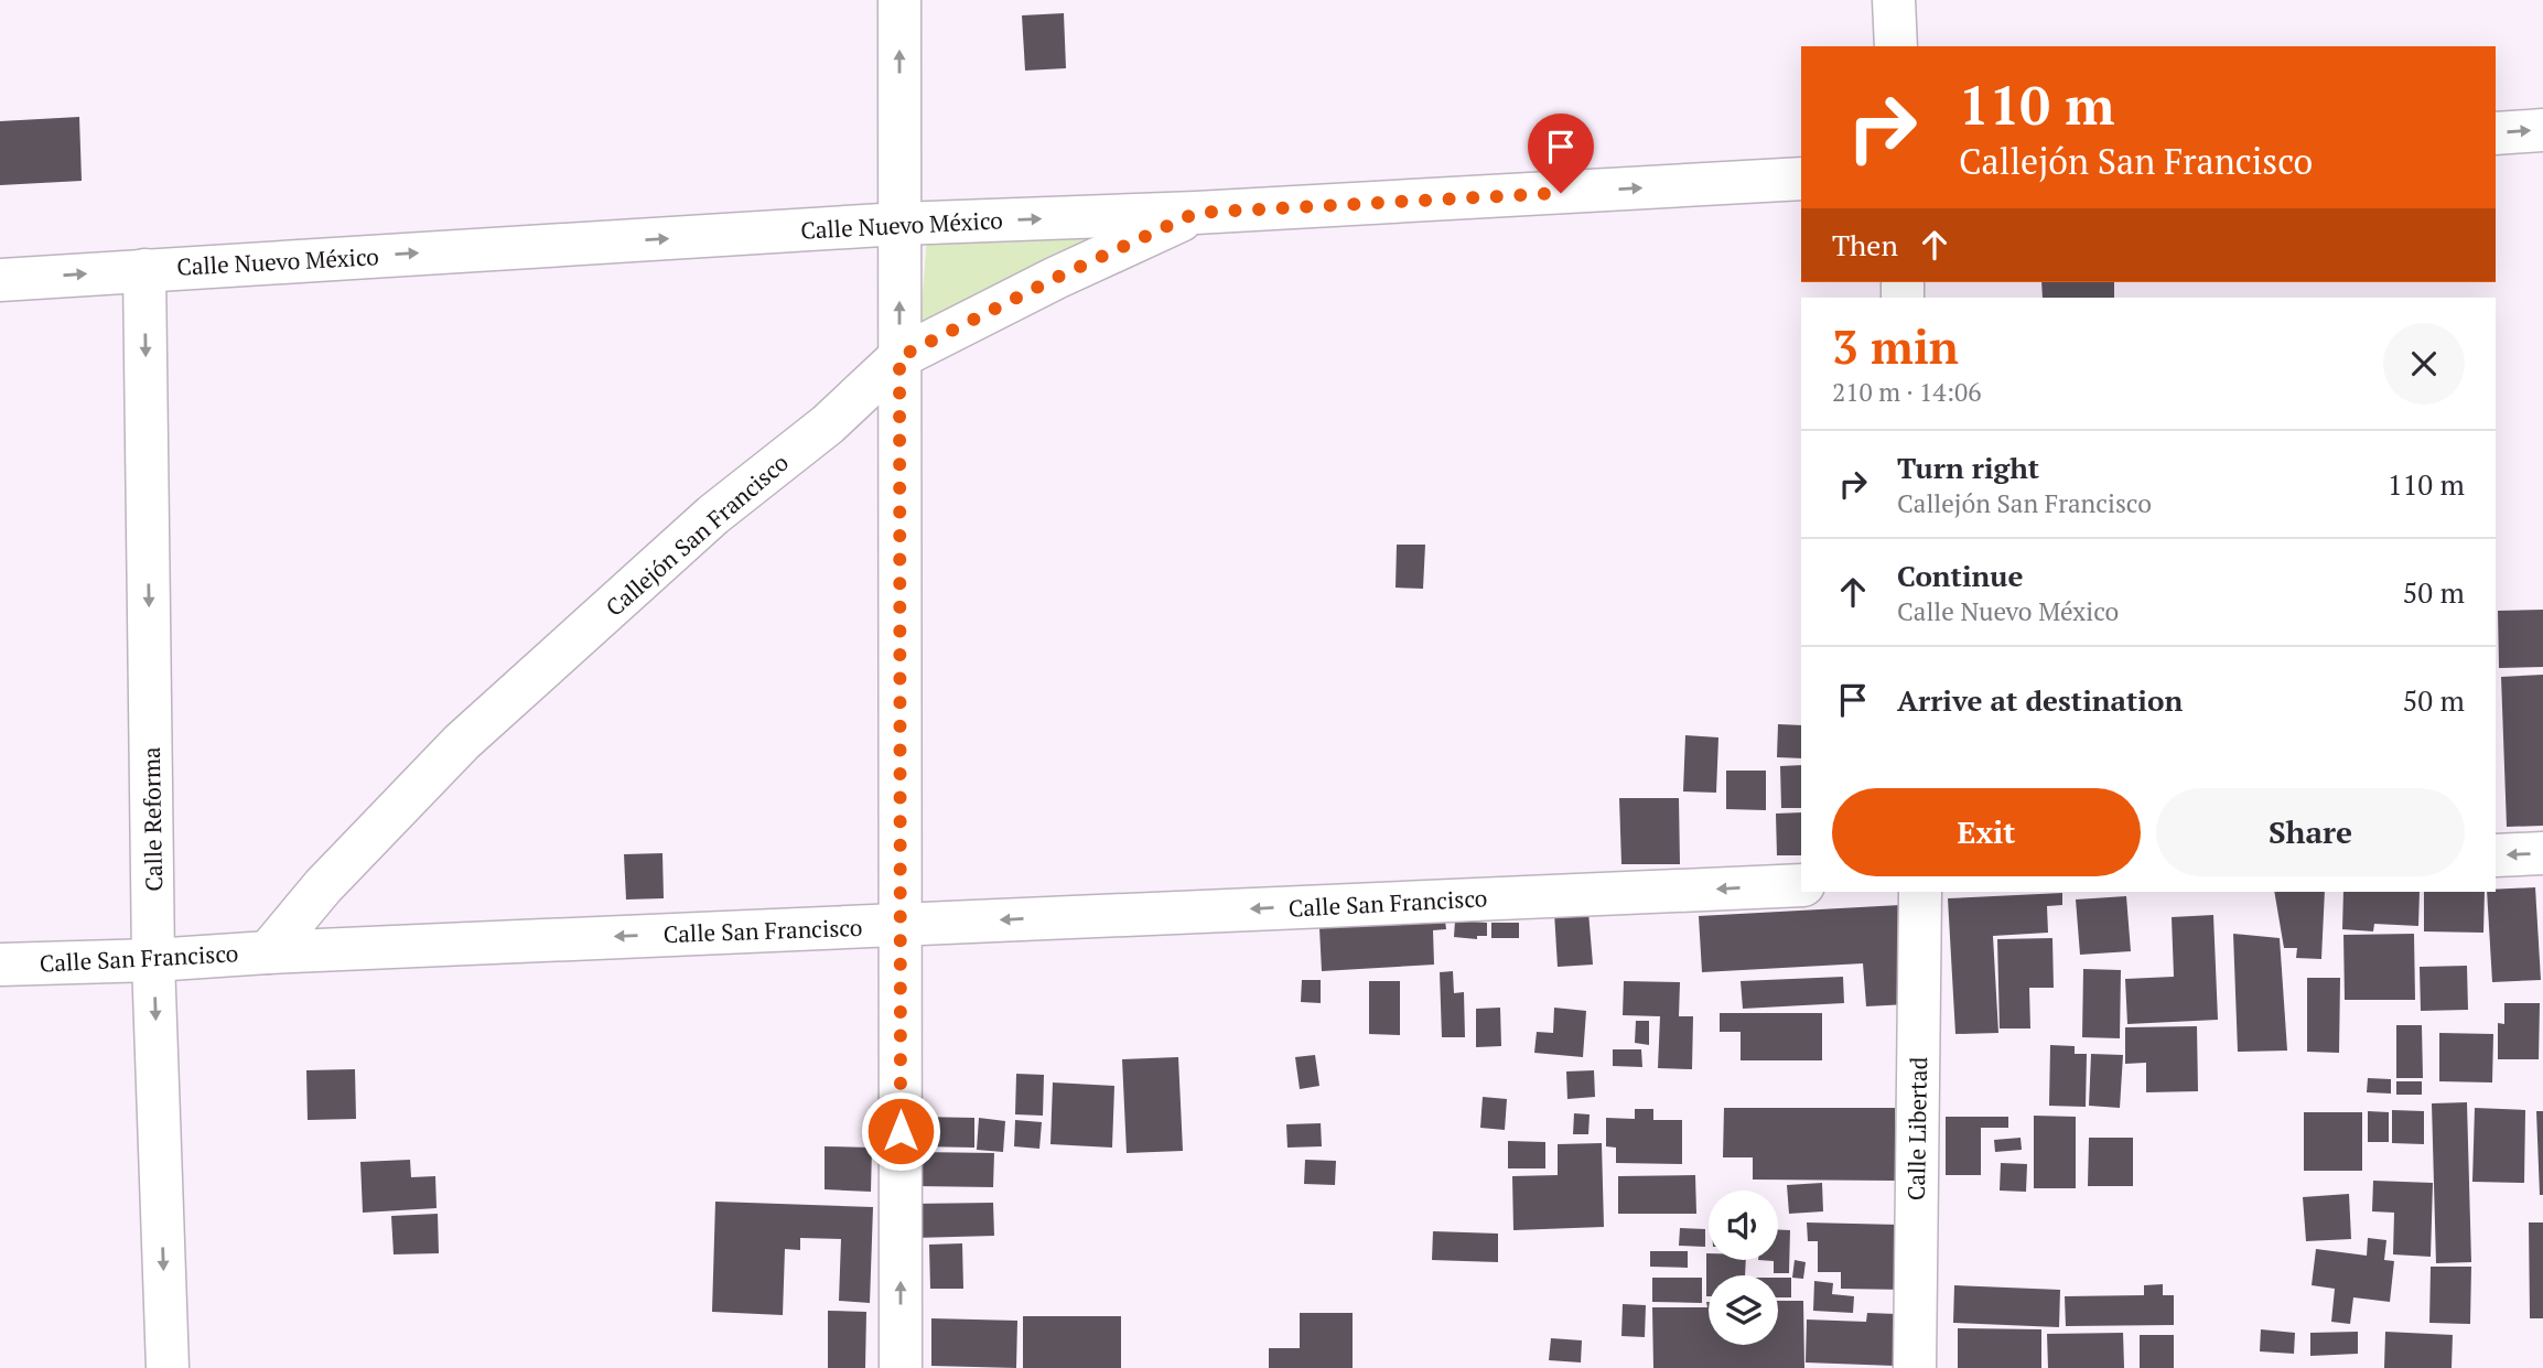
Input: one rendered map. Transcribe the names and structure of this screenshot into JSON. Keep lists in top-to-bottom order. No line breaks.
{"streets":{"street":["Calle Nuevo México","Callejón San Francisco","Calle Reforma","Calle San Francisco","Calle Libertad"]},"crossings":[["Calle Nuevo México","Callejón San Francisco"],["Calle Nuevo México","Calle Reforma"],["Callejón San Francisco","Calle San Francisco"],["Calle Reforma","Calle San Francisco"]],"one_way":["Calle Nuevo México","Calle Reforma","Calle San Francisco"],"page":{"turn":["110 m","Callejón San Francisco"],"then":"Then","heading":["3 min","210 m · 14:06"],"list":[{"name":"Turn right","note":"Callejón San Francisco","value":"110 m"},{"name":"Continue","note":"Calle Nuevo México","value":"50 m"},{"name":"Arrive at destination","value":"50 m"}],"buttons":["Exit","Share"]}}
